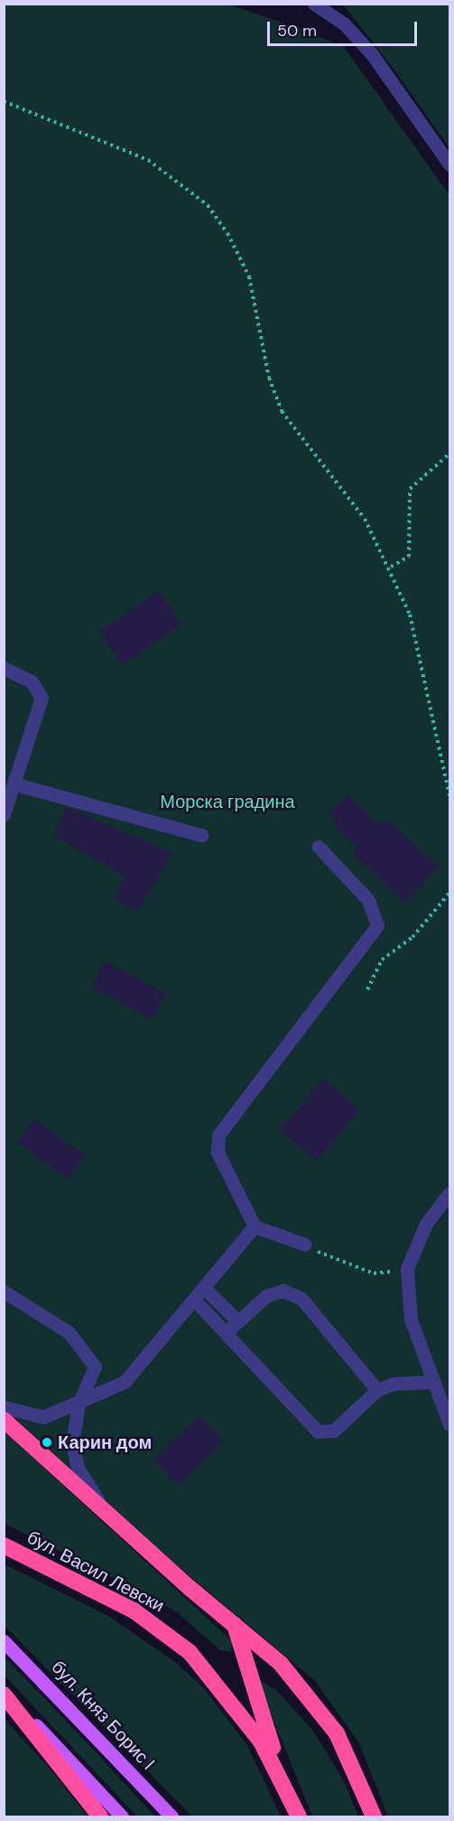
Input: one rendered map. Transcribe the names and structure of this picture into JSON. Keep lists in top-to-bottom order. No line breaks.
{"streets":{"highway":["бул. Васил Левски"],"main road":["бул. Княз Борис I"]},"parks":["Морска градина"],"places":["Карин дом"],"scale_bar":"50 m"}
